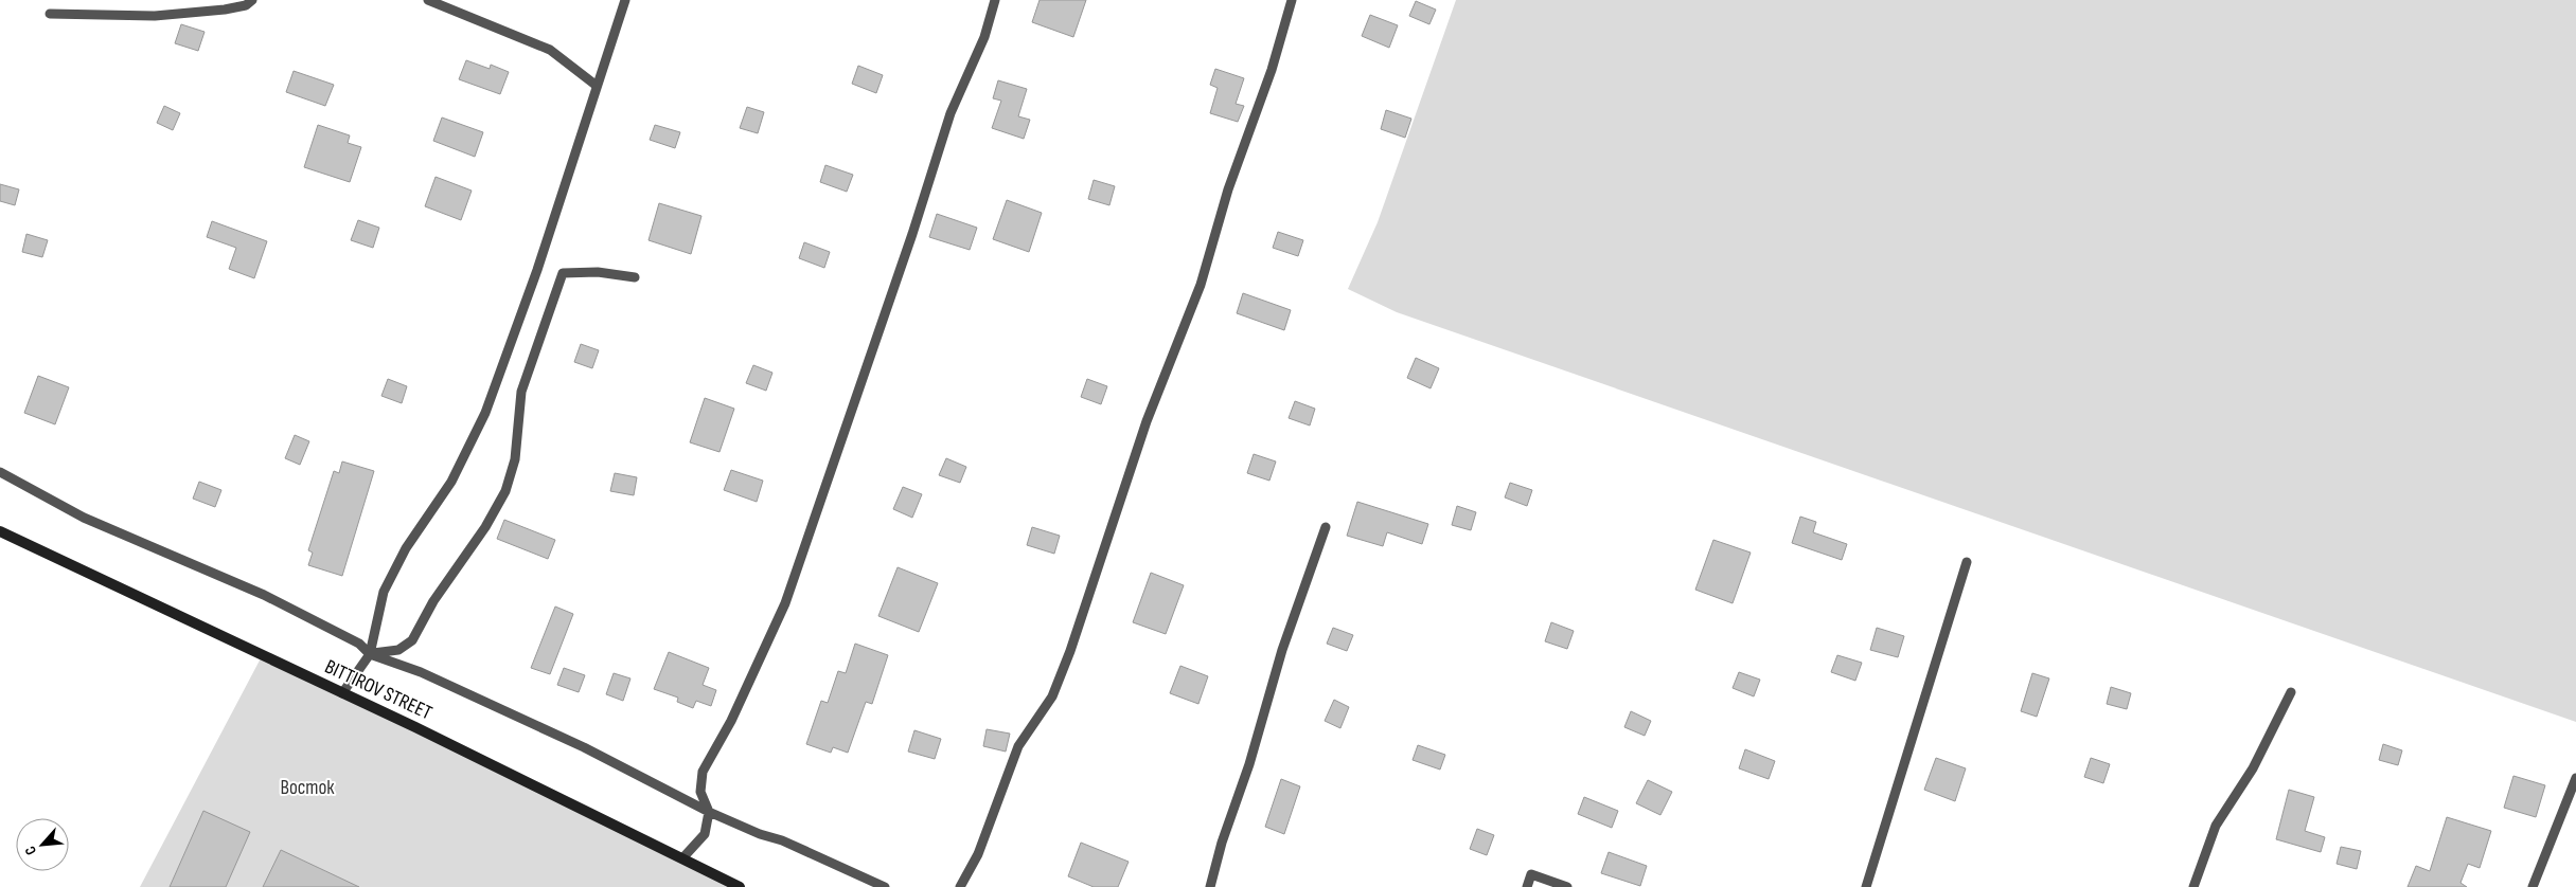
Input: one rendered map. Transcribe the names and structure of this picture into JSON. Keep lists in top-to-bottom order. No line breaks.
{"streets":{"street":["BITTIROV STREET"]},"parks":["Восток"],"north":"bottom left"}
